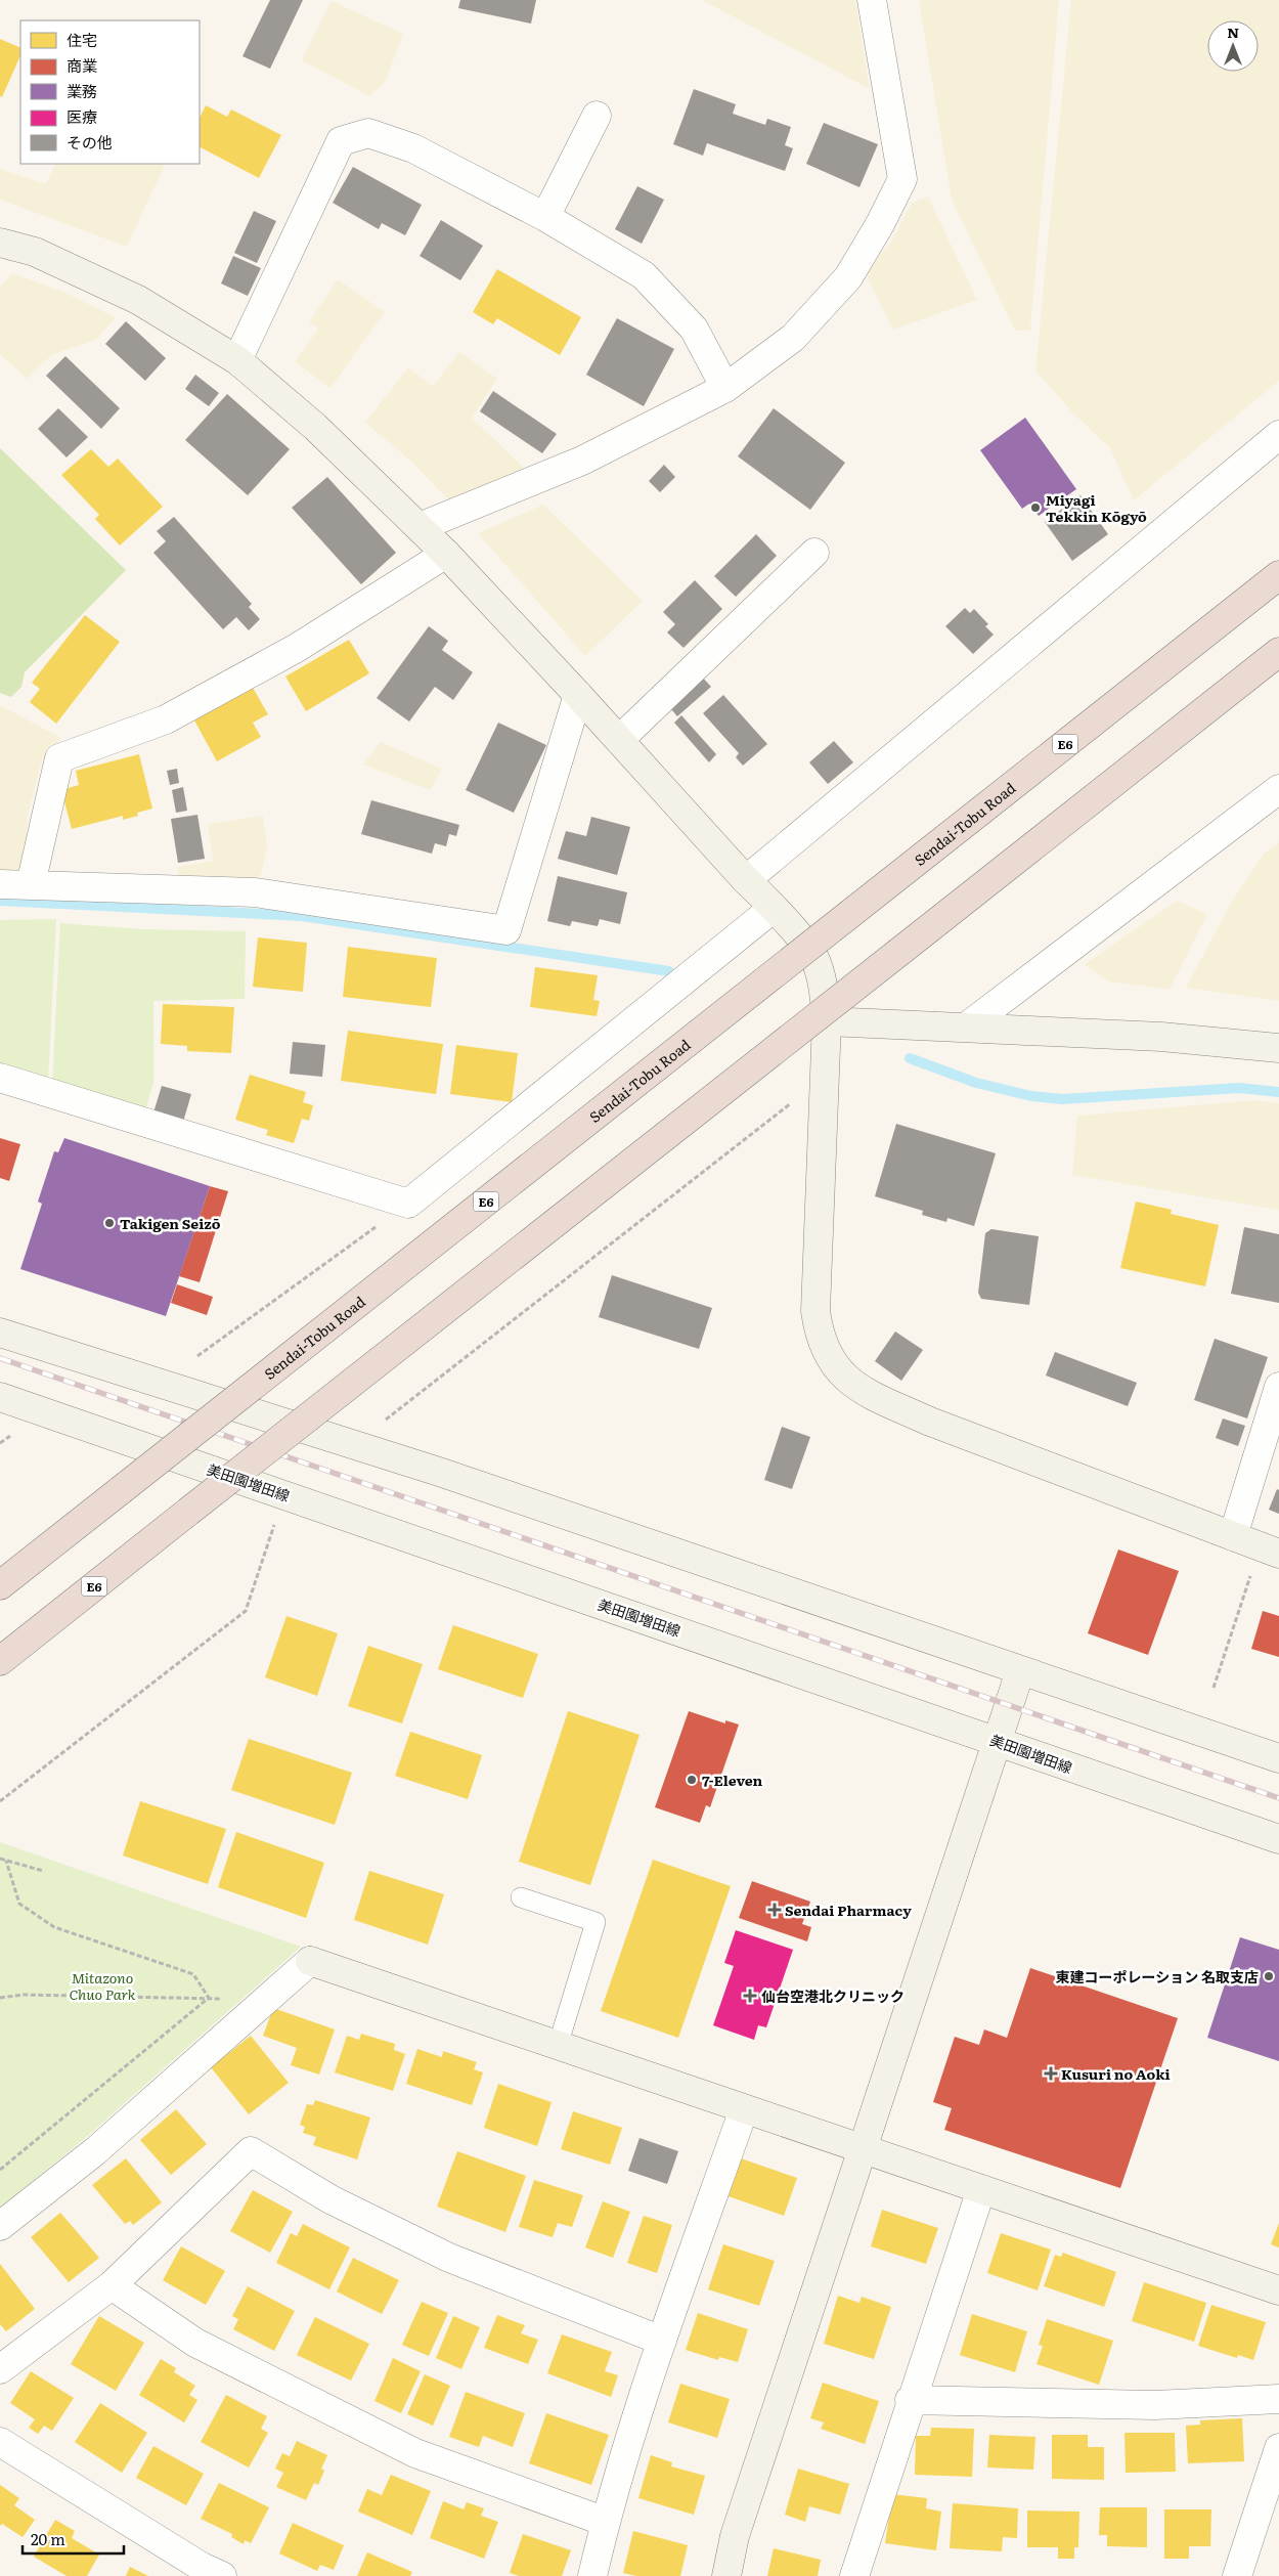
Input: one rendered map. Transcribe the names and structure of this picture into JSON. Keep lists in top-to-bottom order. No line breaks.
{"streets":{"highway":["E6","Sendai-Tobu Road"],"street":["美田園増田線"]},"parks":["Mitazono Chuo Park"],"places":{"other":["Miyagi Tekkin Kōgyō","Takigen Seizō","7-Eleven","東建コーポレーション 名取支店"],"health":["Sendai Pharmacy","仙台空港北クリニック","Kusuri no Aoki"]},"legend":["住宅","商業","業務","医療","その他"],"scale_bar":"20 m","north":"top"}
